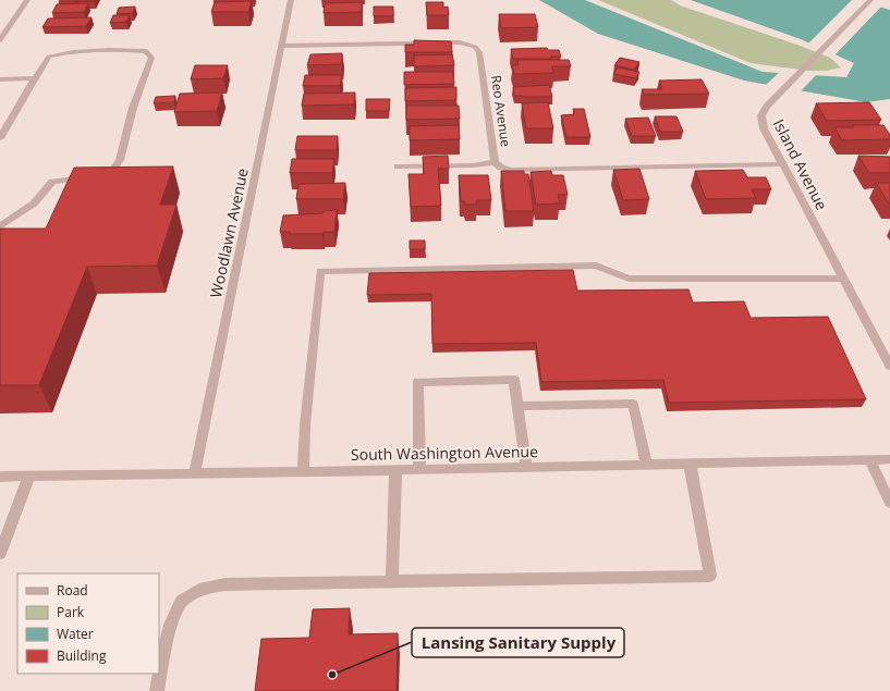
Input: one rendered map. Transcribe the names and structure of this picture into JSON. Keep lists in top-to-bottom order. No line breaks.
{"streets":{"street":["Reo Avenue","Island Avenue","Woodlawn Avenue","South Washington Avenue"]},"crossings":[["Reo Avenue","Island Avenue"],["Reo Avenue","Woodlawn Avenue"],["Woodlawn Avenue","South Washington Avenue"]],"places":["Lansing Sanitary Supply"],"legend":["Road","Park","Water","Building"]}
